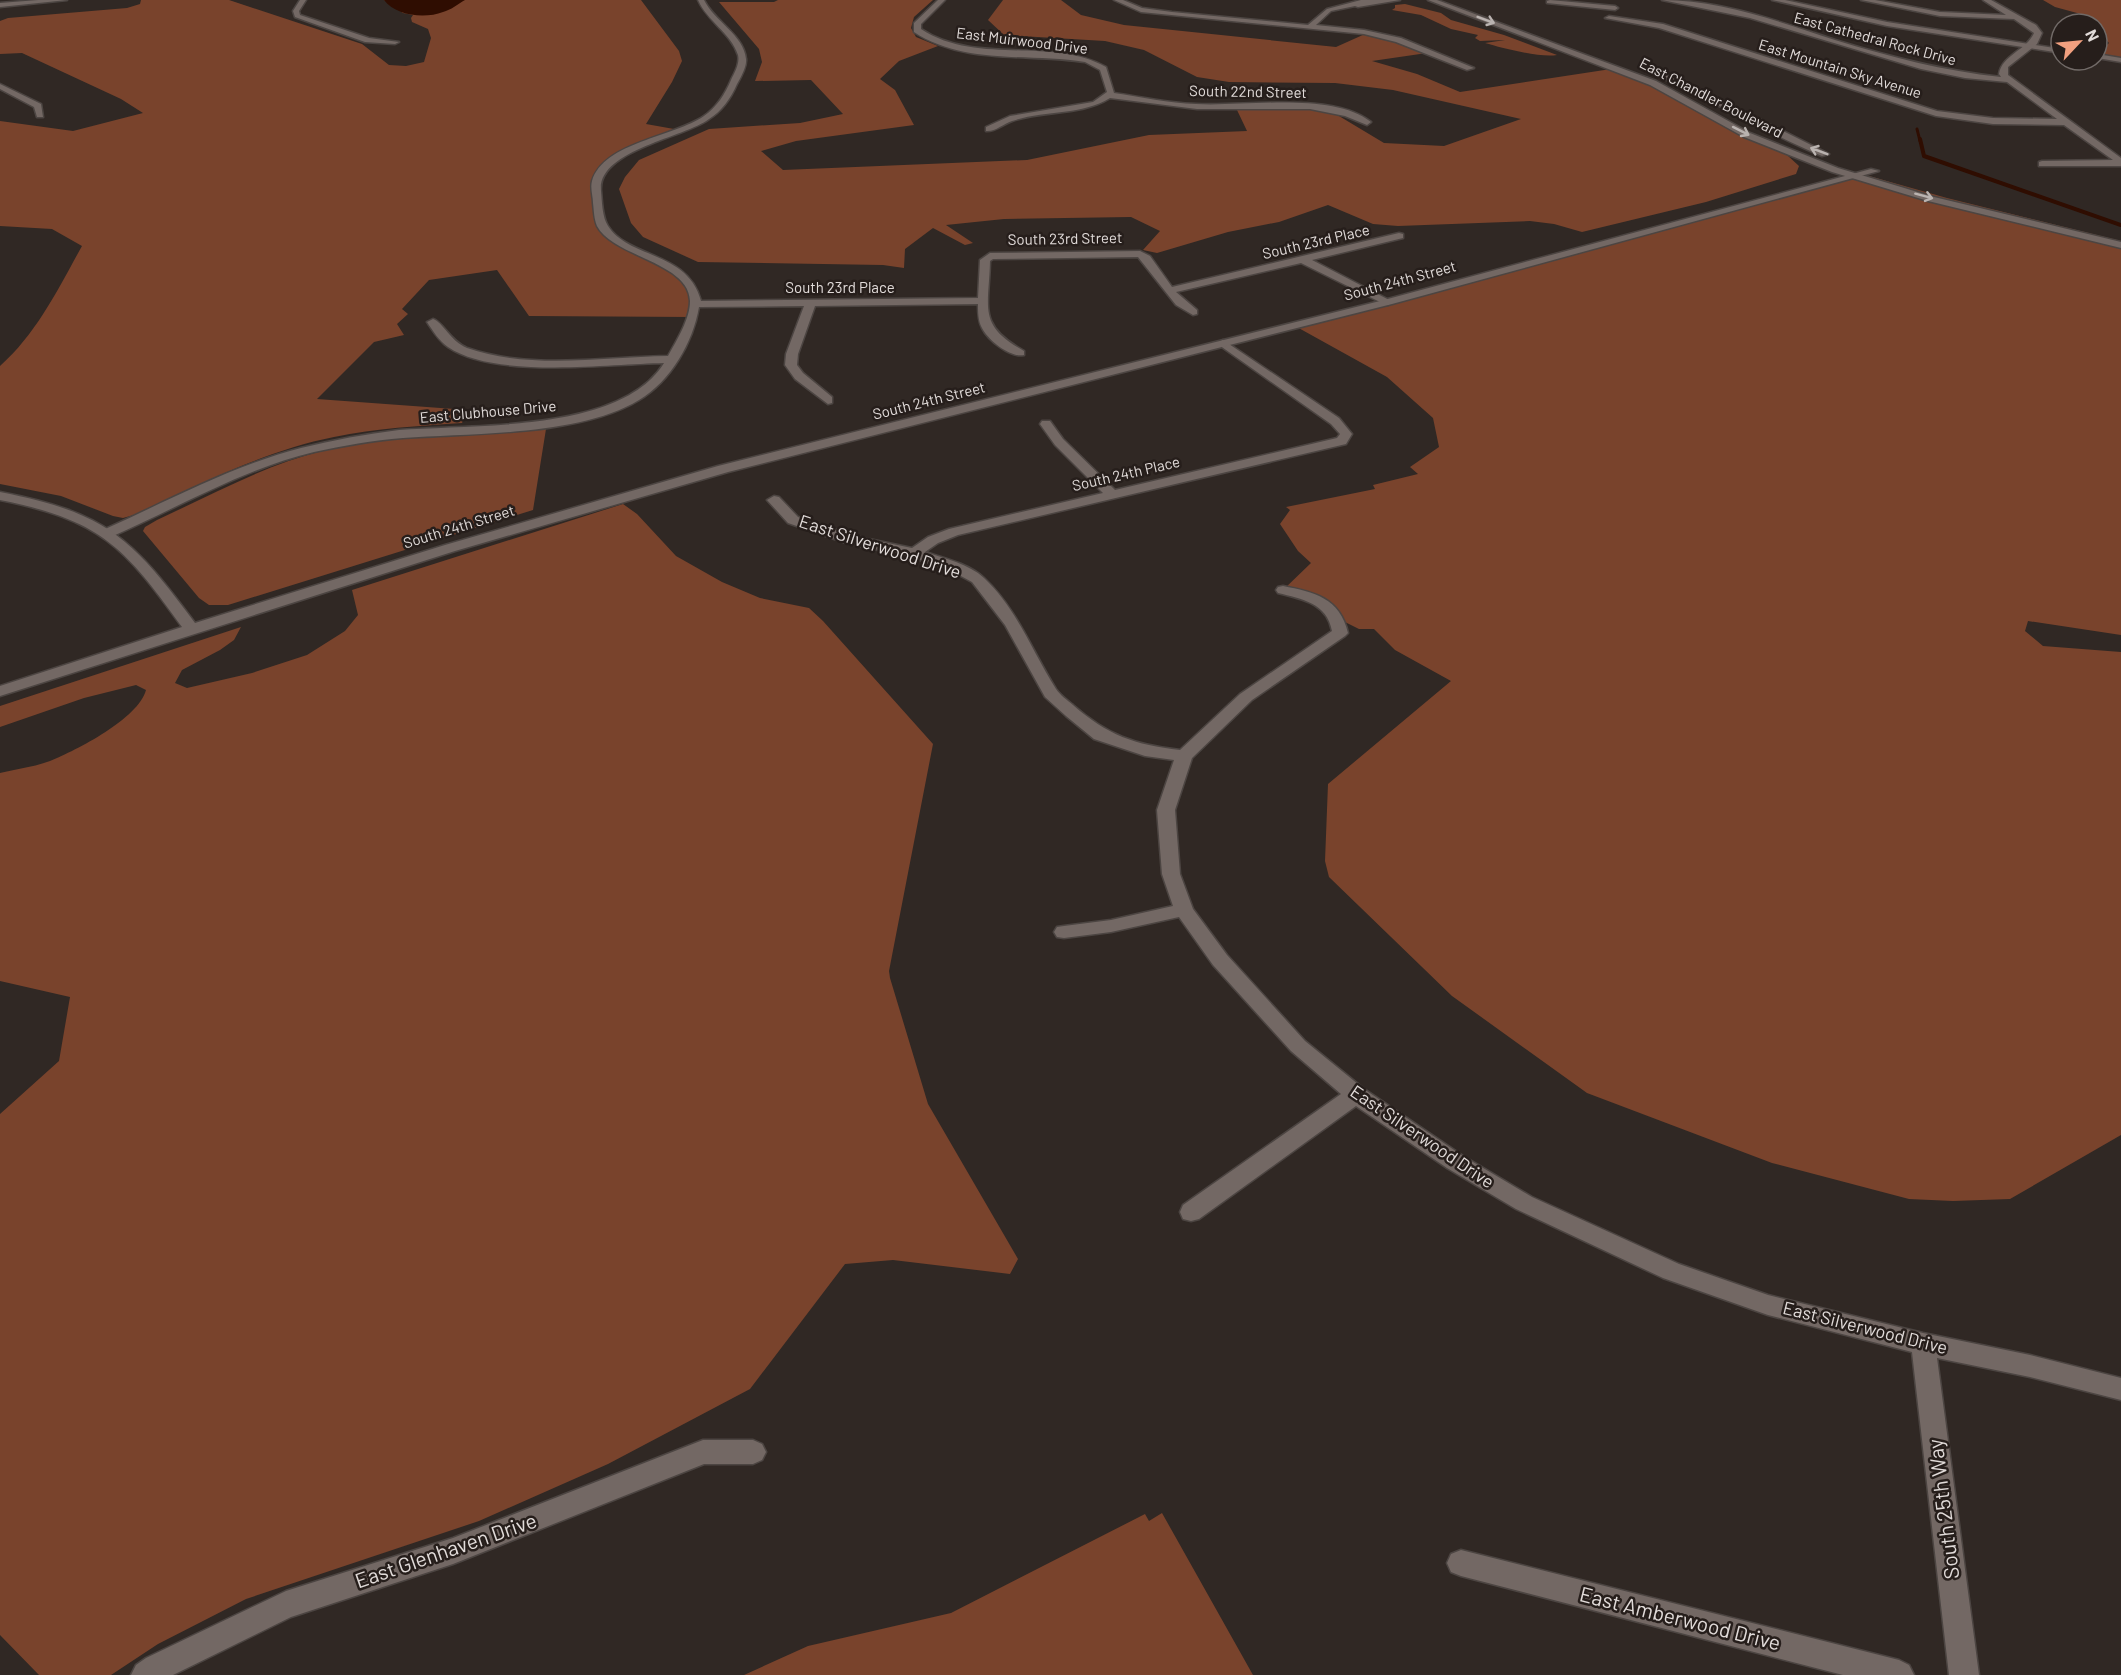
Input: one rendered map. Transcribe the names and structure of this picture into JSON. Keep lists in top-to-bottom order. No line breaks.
{"streets":{"street":["East Cathedral Rock Drive","East Muirwood Drive","East Mountain Sky Avenue","South 22nd Street","East Chandler Boulevard","South 23rd Street","South 23rd Place","South 24th Street","East Clubhouse Drive","South 24th Place","East Silverwood Drive","South 25th Way","East Glenhaven Drive","East Amberwood Drive"]},"crossings":[["East Muirwood Drive","South 22nd Street"],["East Chandler Boulevard","South 24th Street"],["South 23rd Street","South 23rd Place"],["South 23rd Place","East Clubhouse Drive"],["South 24th Street","South 24th Place"],["South 24th Place","East Silverwood Drive"],["East Silverwood Drive","South 25th Way"]],"north":"top right"}
